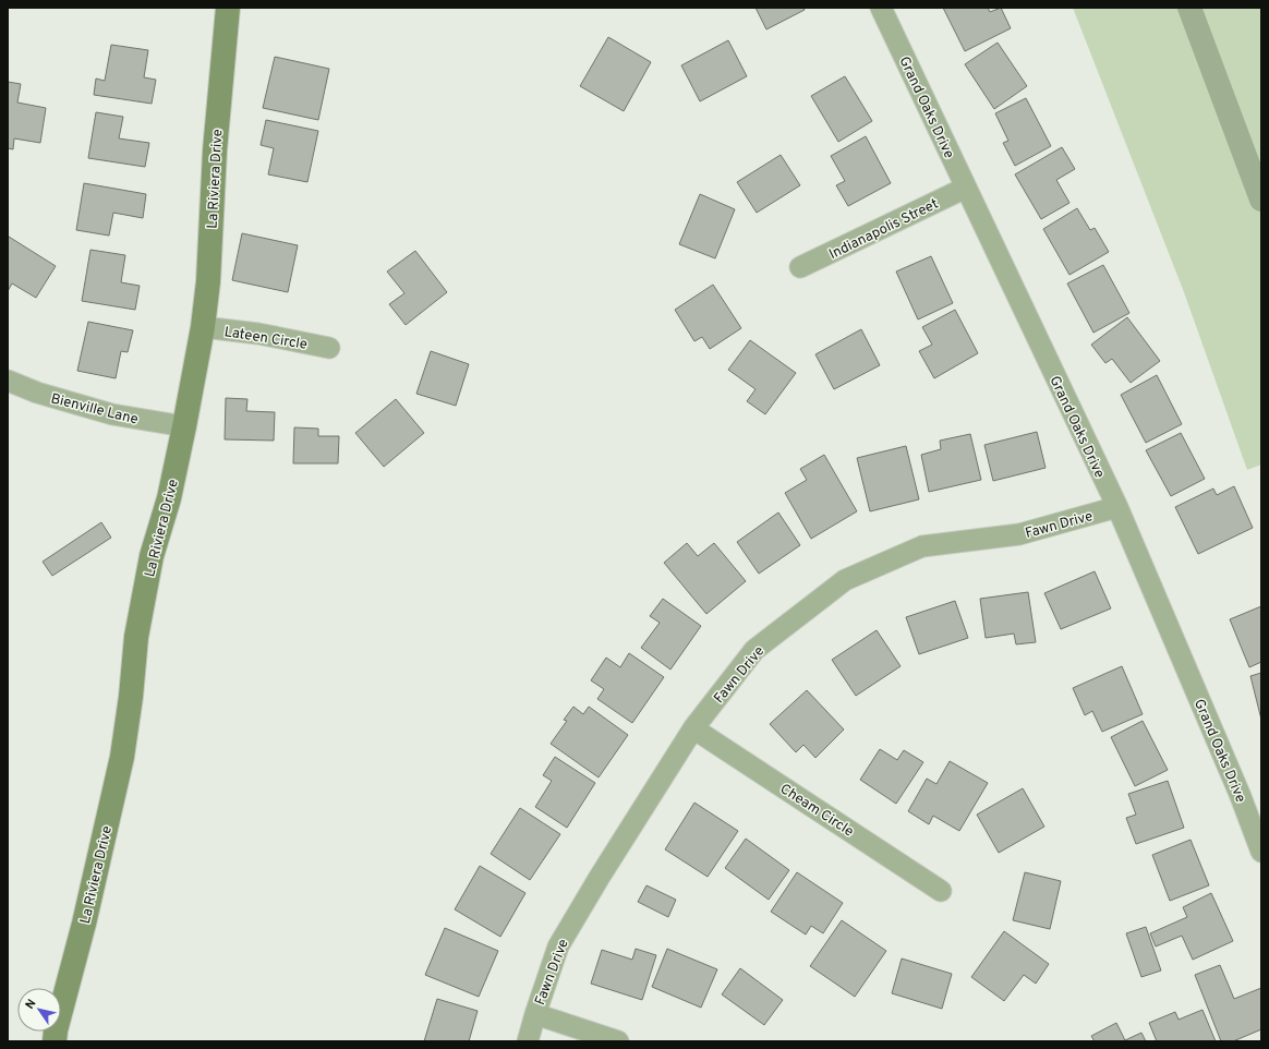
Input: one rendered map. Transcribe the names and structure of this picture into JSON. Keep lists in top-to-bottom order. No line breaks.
{"streets":{"street":["Grand Oaks Drive","La Riviera Drive","Indianapolis Street","Lateen Circle","Bienville Lane","Fawn Drive","Cheam Circle"]},"crossings":[["Grand Oaks Drive","Indianapolis Street"],["Grand Oaks Drive","Fawn Drive"],["La Riviera Drive","Lateen Circle"],["La Riviera Drive","Bienville Lane"],["Fawn Drive","Cheam Circle"]],"north":"top left"}
